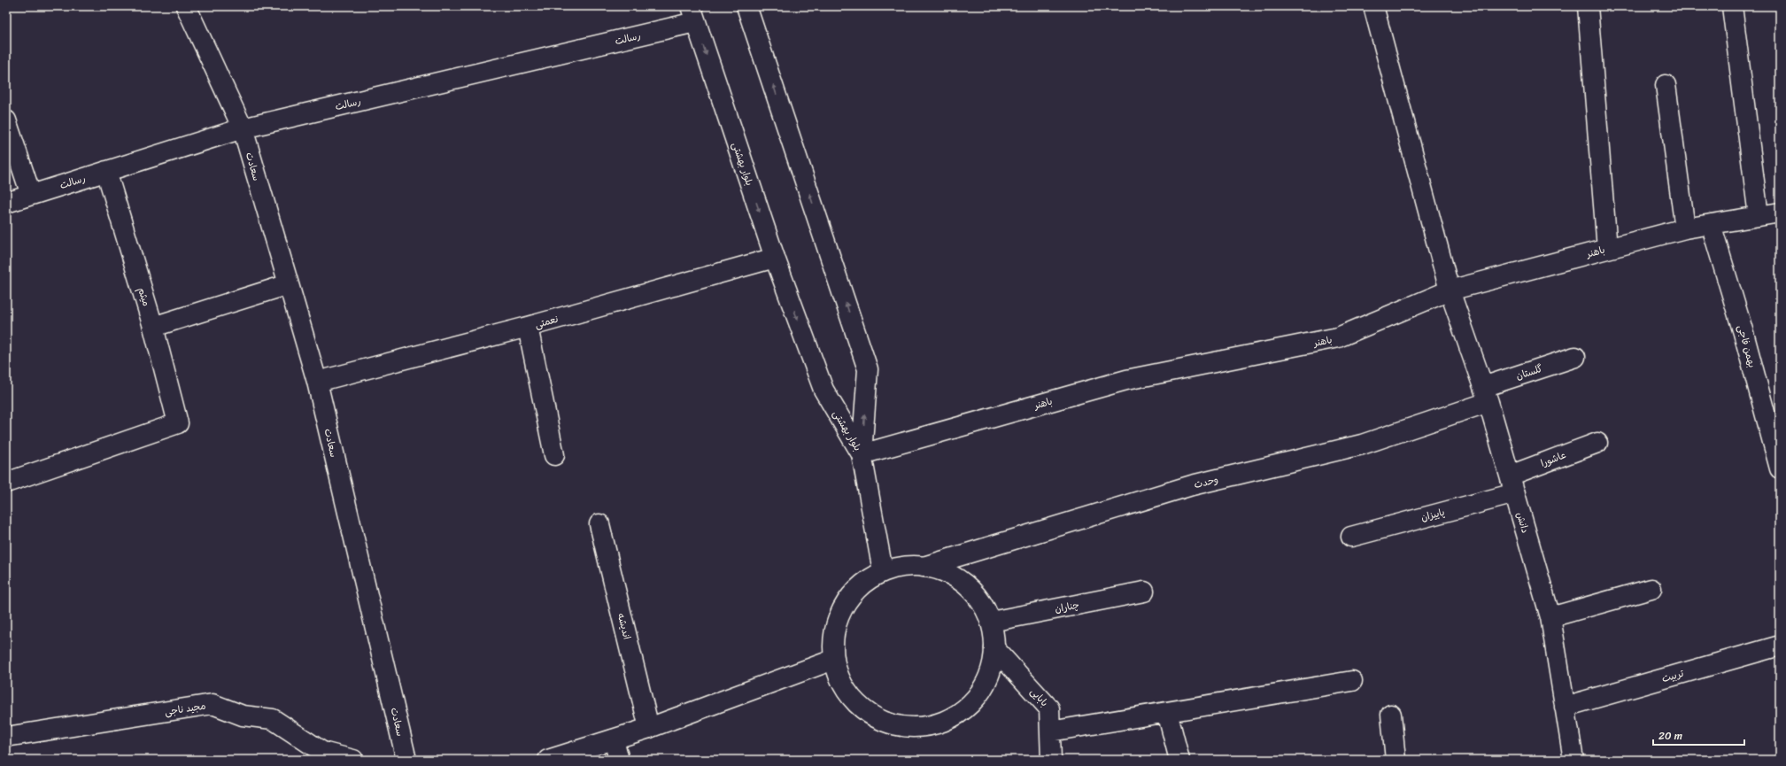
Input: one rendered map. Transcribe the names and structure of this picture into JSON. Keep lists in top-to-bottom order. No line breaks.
{"streets":{"street":["رسالت","بلوار بهشتی","سعادت","باهنر","میثم","نعمتی","بهمن فاجی","گلستان","عاشورا","وحدت","پاییزان","دانش","چناران","اندیشه","تربیت","بابایی","مجید ناجی"]},"crossings":[["رسالت","بلوار بهشتی"],["رسالت","سعادت"],["رسالت","میثم"],["بلوار بهشتی","باهنر"],["بلوار بهشتی","نعمتی"],["سعادت","نعمتی"],["باهنر","بهمن فاجی"],["باهنر","دانش"],["گلستان","وحدت"],["گلستان","دانش"],["عاشورا","پاییزان"],["عاشورا","دانش"],["وحدت","دانش"],["پاییزان","دانش"],["دانش","تربیت"]],"scale_bar":"20 m"}
